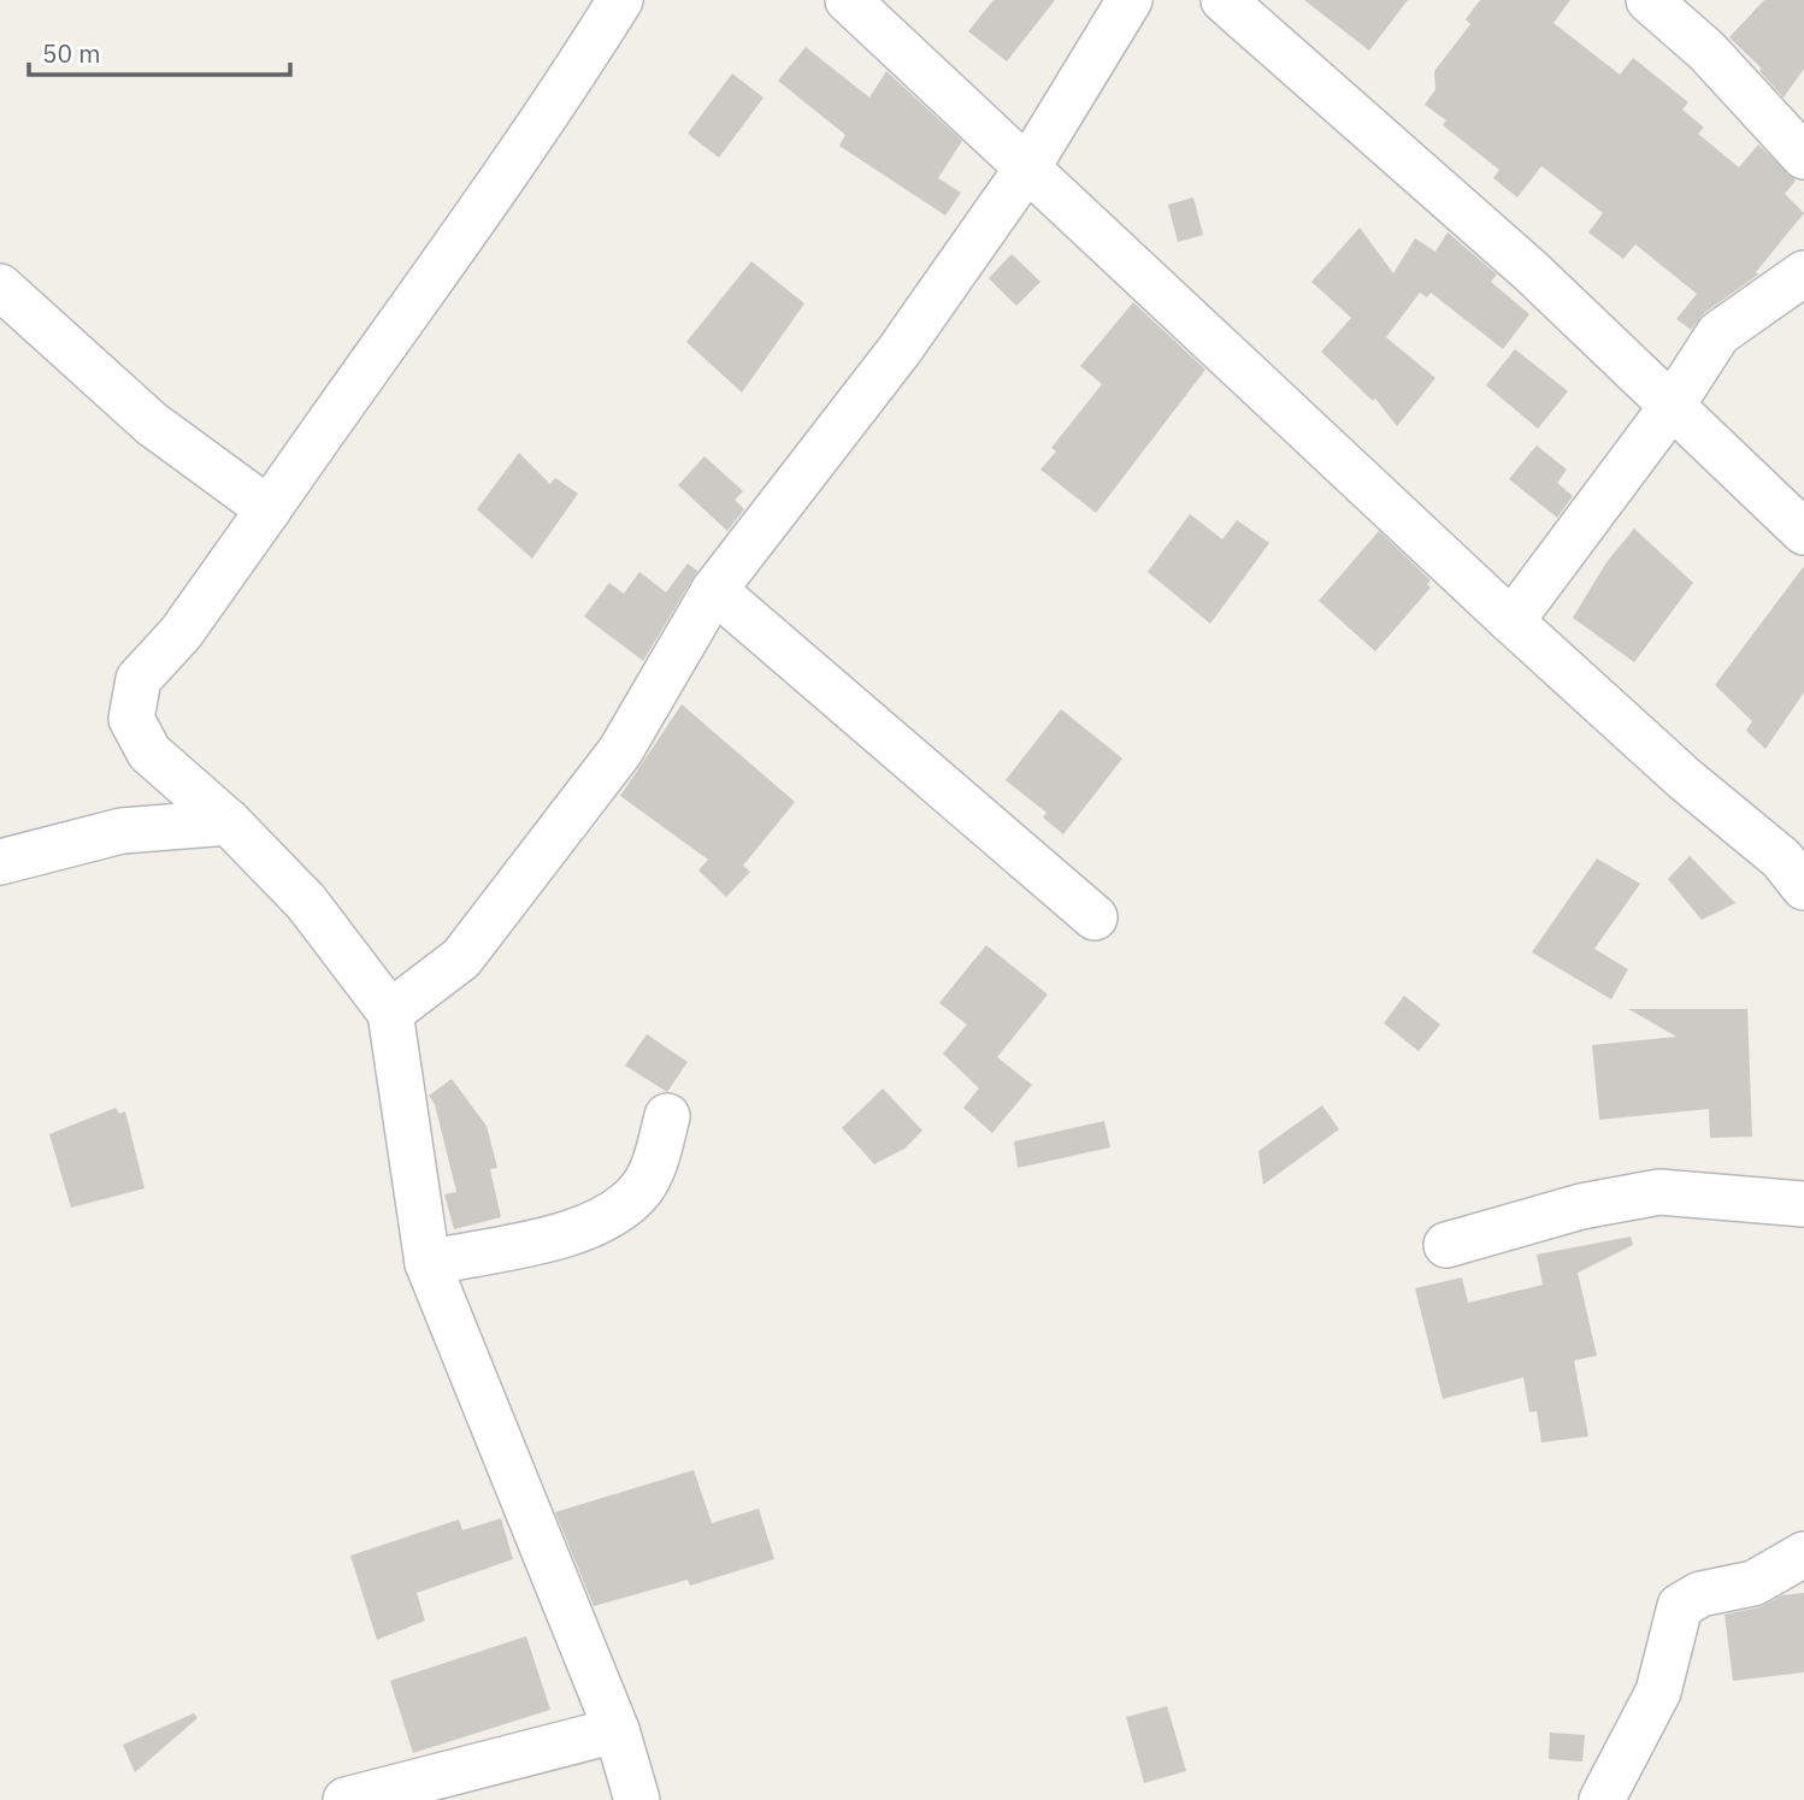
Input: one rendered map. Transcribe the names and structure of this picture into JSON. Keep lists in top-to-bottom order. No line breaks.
{"scale_bar":"50 m"}
